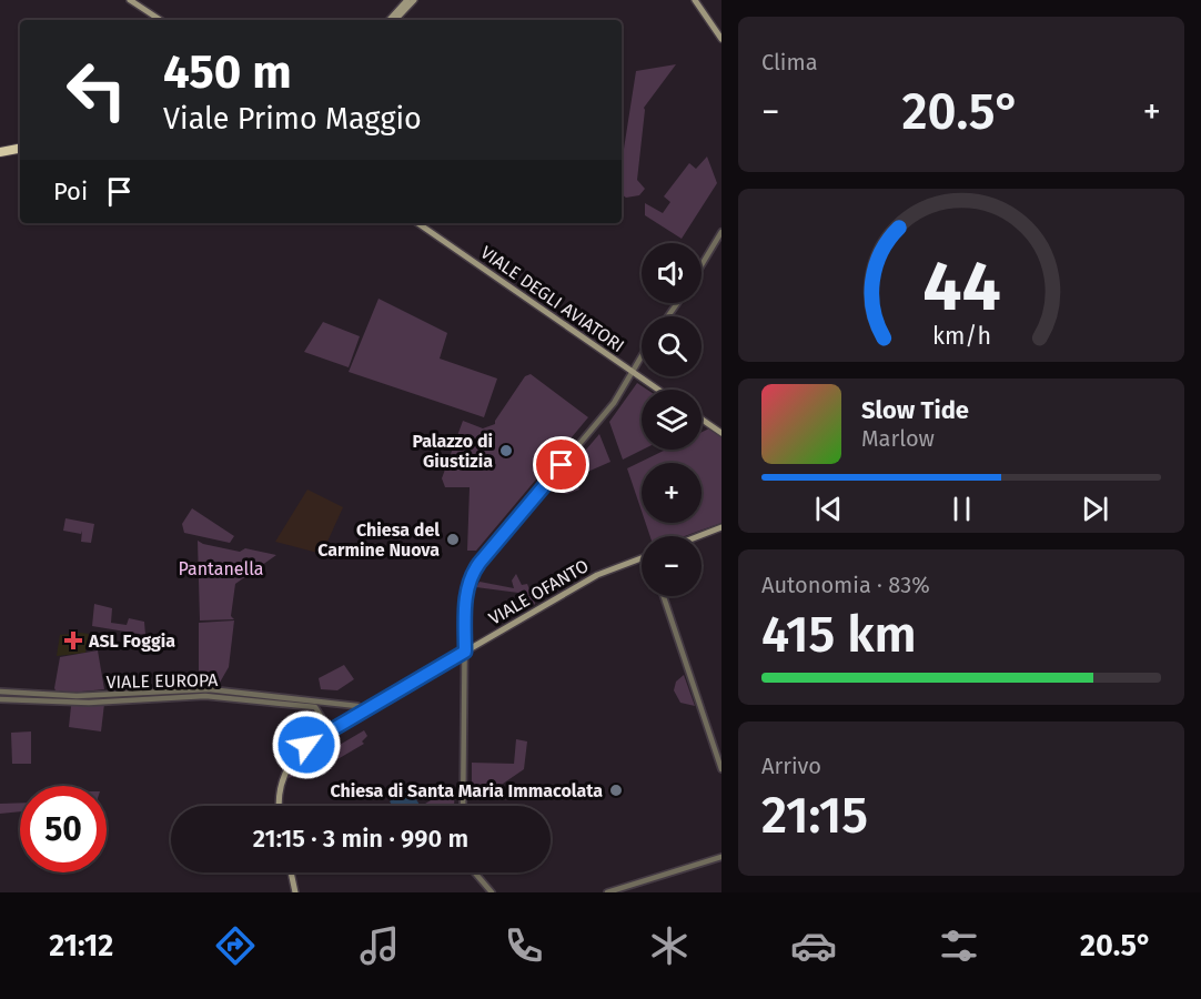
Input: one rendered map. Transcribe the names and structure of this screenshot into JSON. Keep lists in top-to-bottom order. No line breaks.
{"streets":{"main road":["VIALE DEGLI AVIATORI","VIALE OFANTO"],"street":["VIALE EUROPA"]},"crossings":[["VIALE OFANTO","VIALE EUROPA"]],"parks":["Pantanella"],"places":{"other":["Palazzo di Giustizia","Chiesa del Carmine Nuova","Chiesa di Santa Maria Immacolata"],"health":["ASL Foggia"]},"page":{"tile":["Clima",["Autonomia · 83%","415 km"],["Arrivo","21:15"]],"turn":["450 m","Viale Primo Maggio"],"heat":["−","20.5°","+"],"then":"Poi","map_buttons":["+","−"],"song":["Slow Tide","Marlow"],"limit":"50","trip":"21:15 · 3 min · 990 m","tabs":["21:12","20.5°"],"gauge":["44","km/h"]}}
